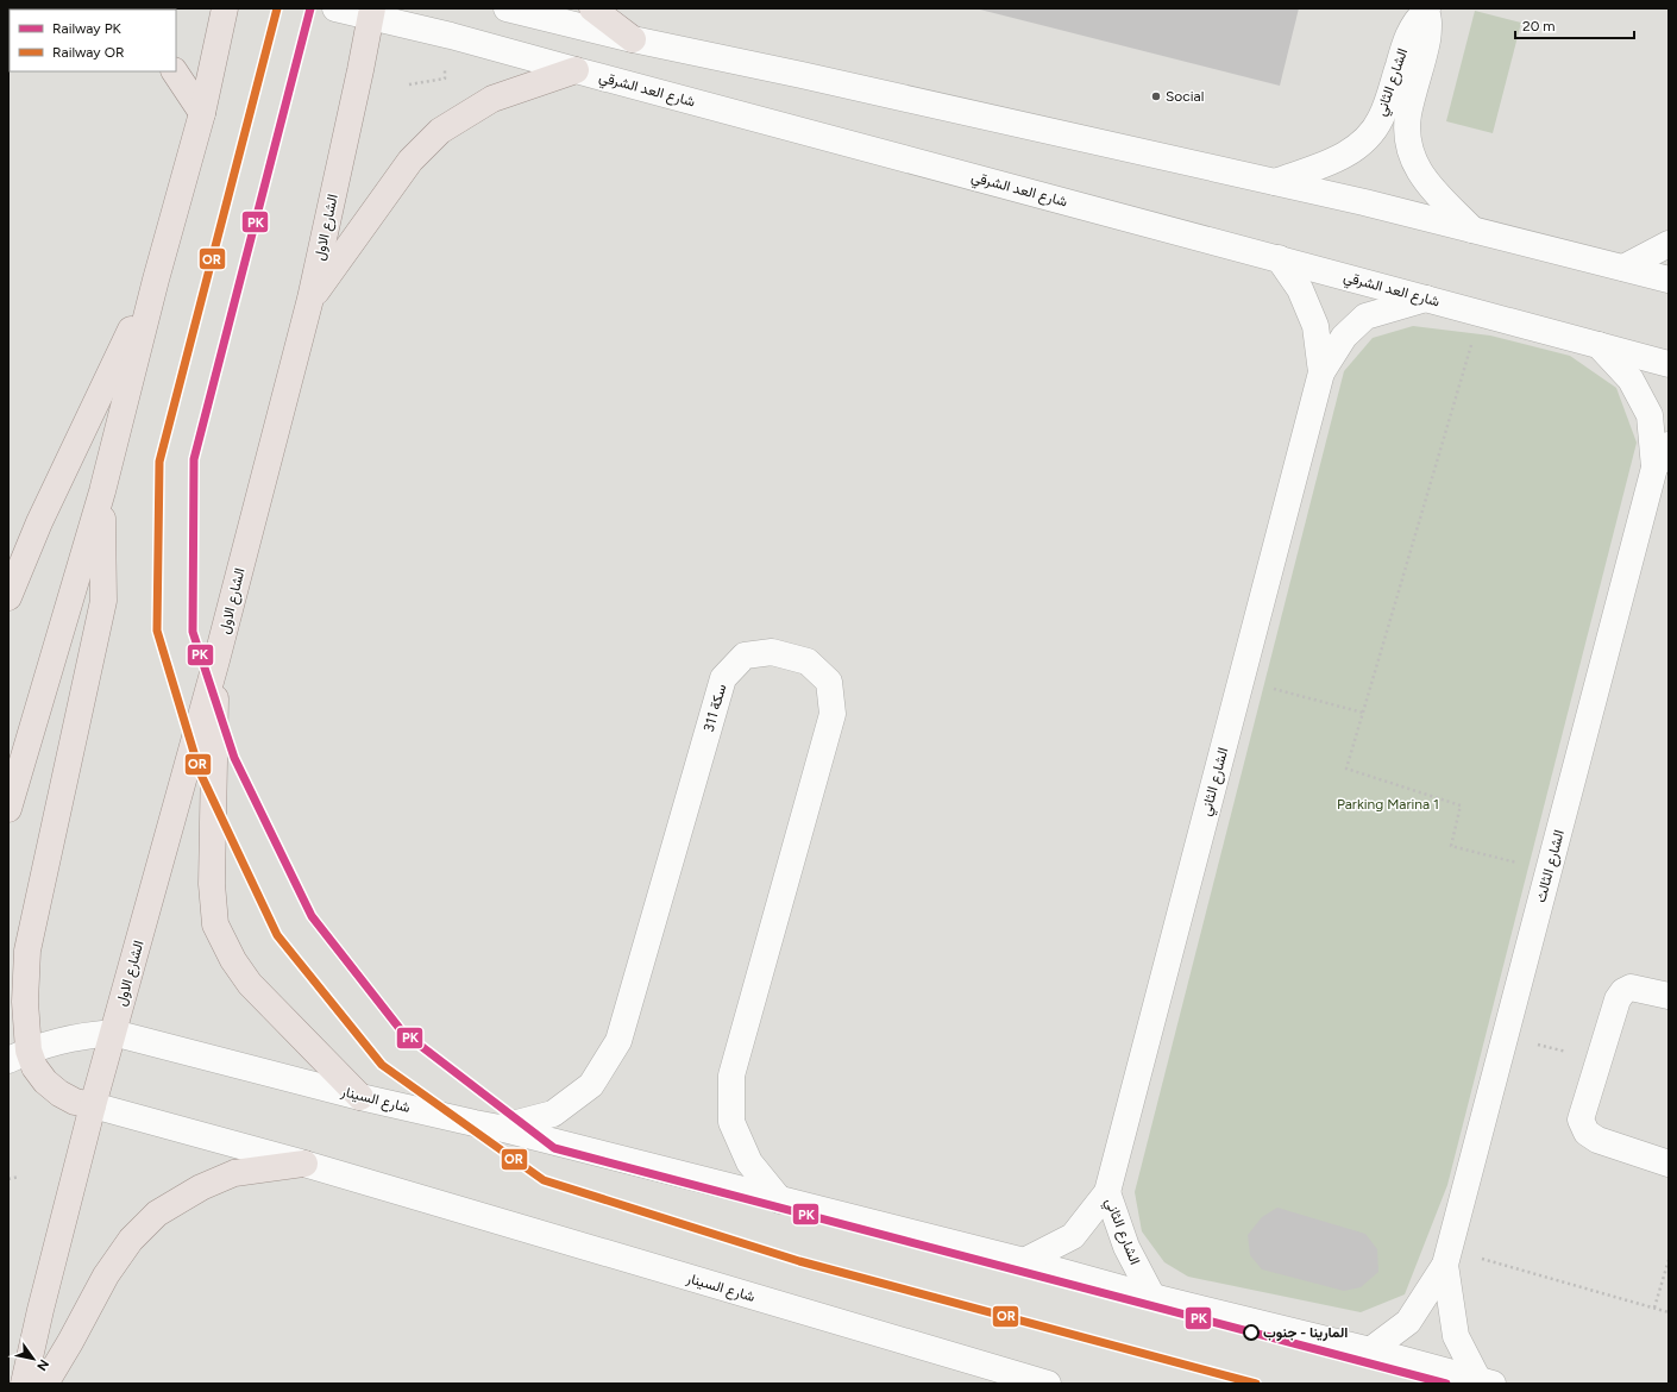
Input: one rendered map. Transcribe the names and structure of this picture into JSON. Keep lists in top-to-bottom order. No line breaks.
{"streets":{"main road":["الشارع الاول"],"street":["الشارع الثاني","شارع العد الشرقي","سكة 311","الشارع الثالث","شارع السينار"]},"crossings":[["الشارع الثاني","شارع العد الشرقي"],["الشارع الثاني","شارع السينار"],["شارع العد الشرقي","الشارع الاول"],["شارع العد الشرقي","الشارع الثالث"],["الشارع الاول","شارع السينار"],["سكة 311","شارع السينار"],["الشارع الثالث","شارع السينار"]],"parks":["Parking Marina 1"],"places":["Social","المارينا - جنوب"],"lines":["rail line PK","rail line OR"],"legend":["Railway PK","Railway OR"],"scale_bar":"20 m","north":"bottom right"}
